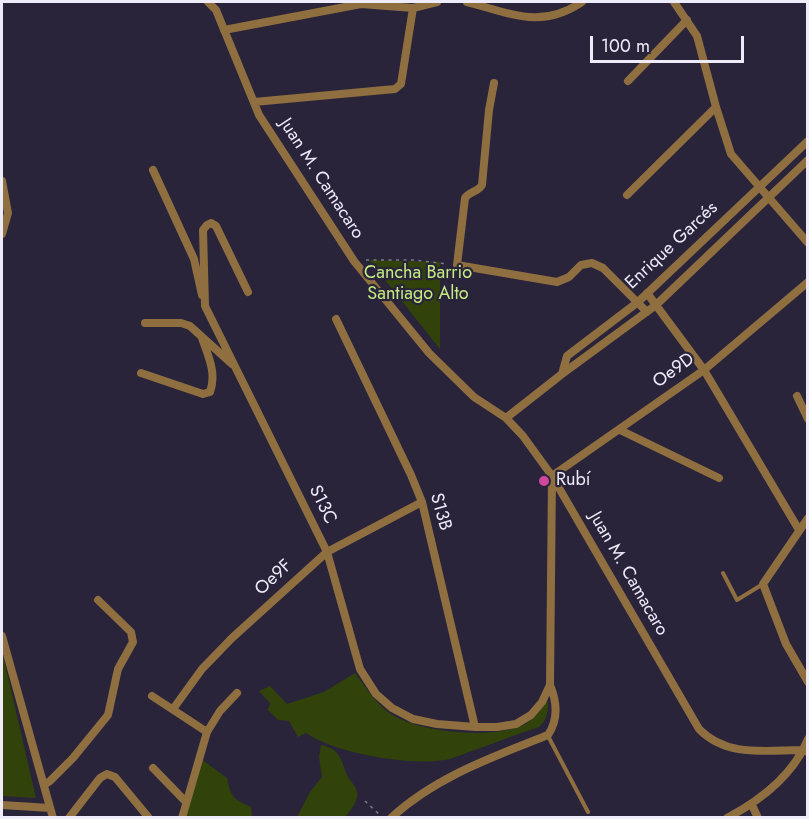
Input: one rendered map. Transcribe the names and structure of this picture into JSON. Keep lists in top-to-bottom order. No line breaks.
{"streets":{"street":["Juan M. Camacaro","Enrique Garcés","Oe9D","S13C","S13B","Oe9F"]},"crossings":[["Juan M. Camacaro","Enrique Garcés"],["Juan M. Camacaro","Oe9D"],["S13C","S13B"],["S13C","Oe9F"],["S13B","Oe9F"]],"parks":["Cancha Barrio Santiago Alto"],"places":["Rubí"],"scale_bar":"100 m"}
